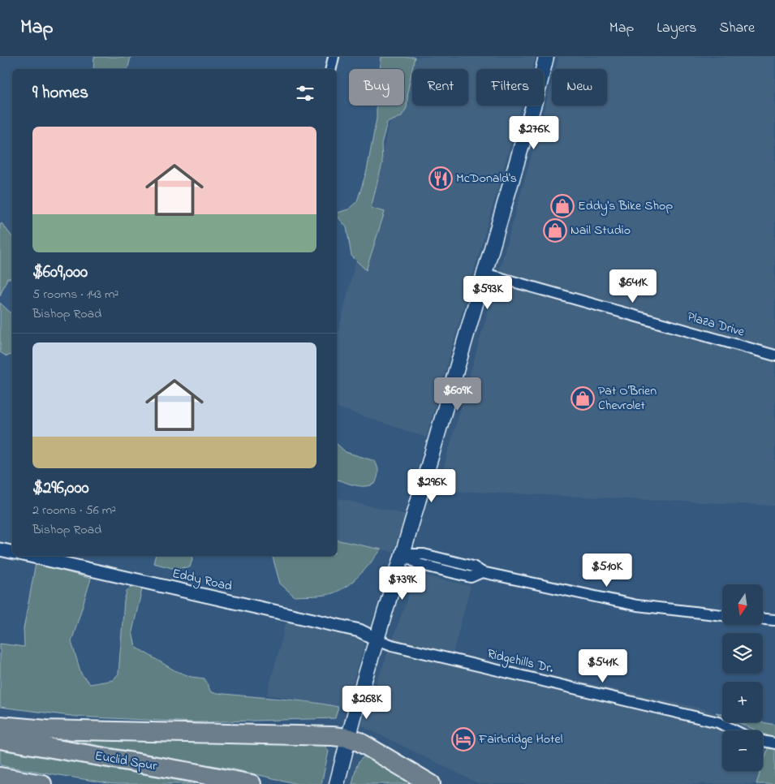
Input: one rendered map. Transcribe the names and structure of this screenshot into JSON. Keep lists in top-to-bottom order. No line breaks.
{"streets":{"highway":["Euclid Spur"],"street":["Plaza Drive","Eddy Road","Ridgehills Dr."]},"crossings":[["Eddy Road","Ridgehills Dr."]],"places":{"restaurant":["McDonald's"],"shop":["Eddy's Bike Shop","Nail Studio","Pat O'Brien Chevrolet"],"hotel":["Fairbridge Hotel"]},"north":"bottom","page":{"header":"Map","nav":["Map","Layers","Share"],"chip":["Buy","Rent","Filters","New"],"heading":"9 homes","price":["$276K","$641K","$593K","$609K","$296K","$510K","$739K","$541K","$268K"],"list":[{"name":"$609,000","note":"5 rooms · 143 m² · Bishop Road"},{"name":"$296,000","note":"2 rooms · 56 m² · Bishop Road"}],"map_buttons":["+","−"]}}
